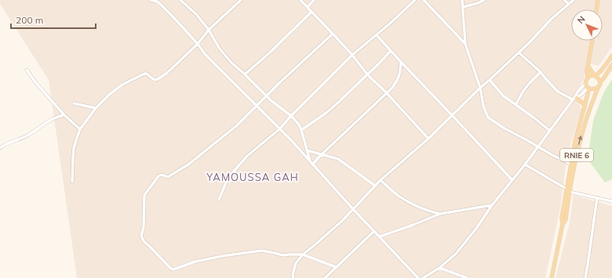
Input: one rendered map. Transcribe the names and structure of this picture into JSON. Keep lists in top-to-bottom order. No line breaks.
{"streets":{"main road":["RNIE 6"]},"districts":["YAMOUSSA GAH"],"scale_bar":"200 m","north":"top left"}
